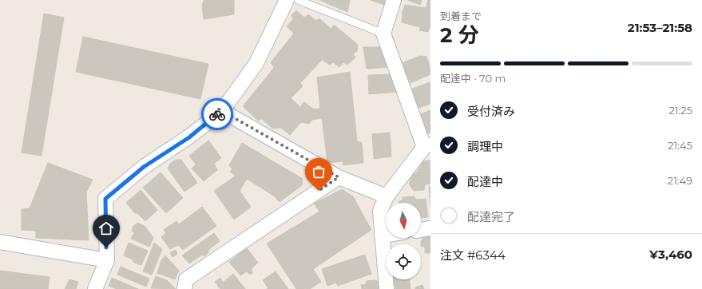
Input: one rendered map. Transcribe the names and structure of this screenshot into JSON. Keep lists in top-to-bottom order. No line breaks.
{"north":"bottom","page":{"heading":["2 分","到着まで","21:53–21:58"],"panel":["注文 #6344","¥3,460"],"bar":"配達中 · 70 m","list":[["受付済み","21:25"],["調理中","21:45"],["配達中","21:49"],"配達完了"]}}
